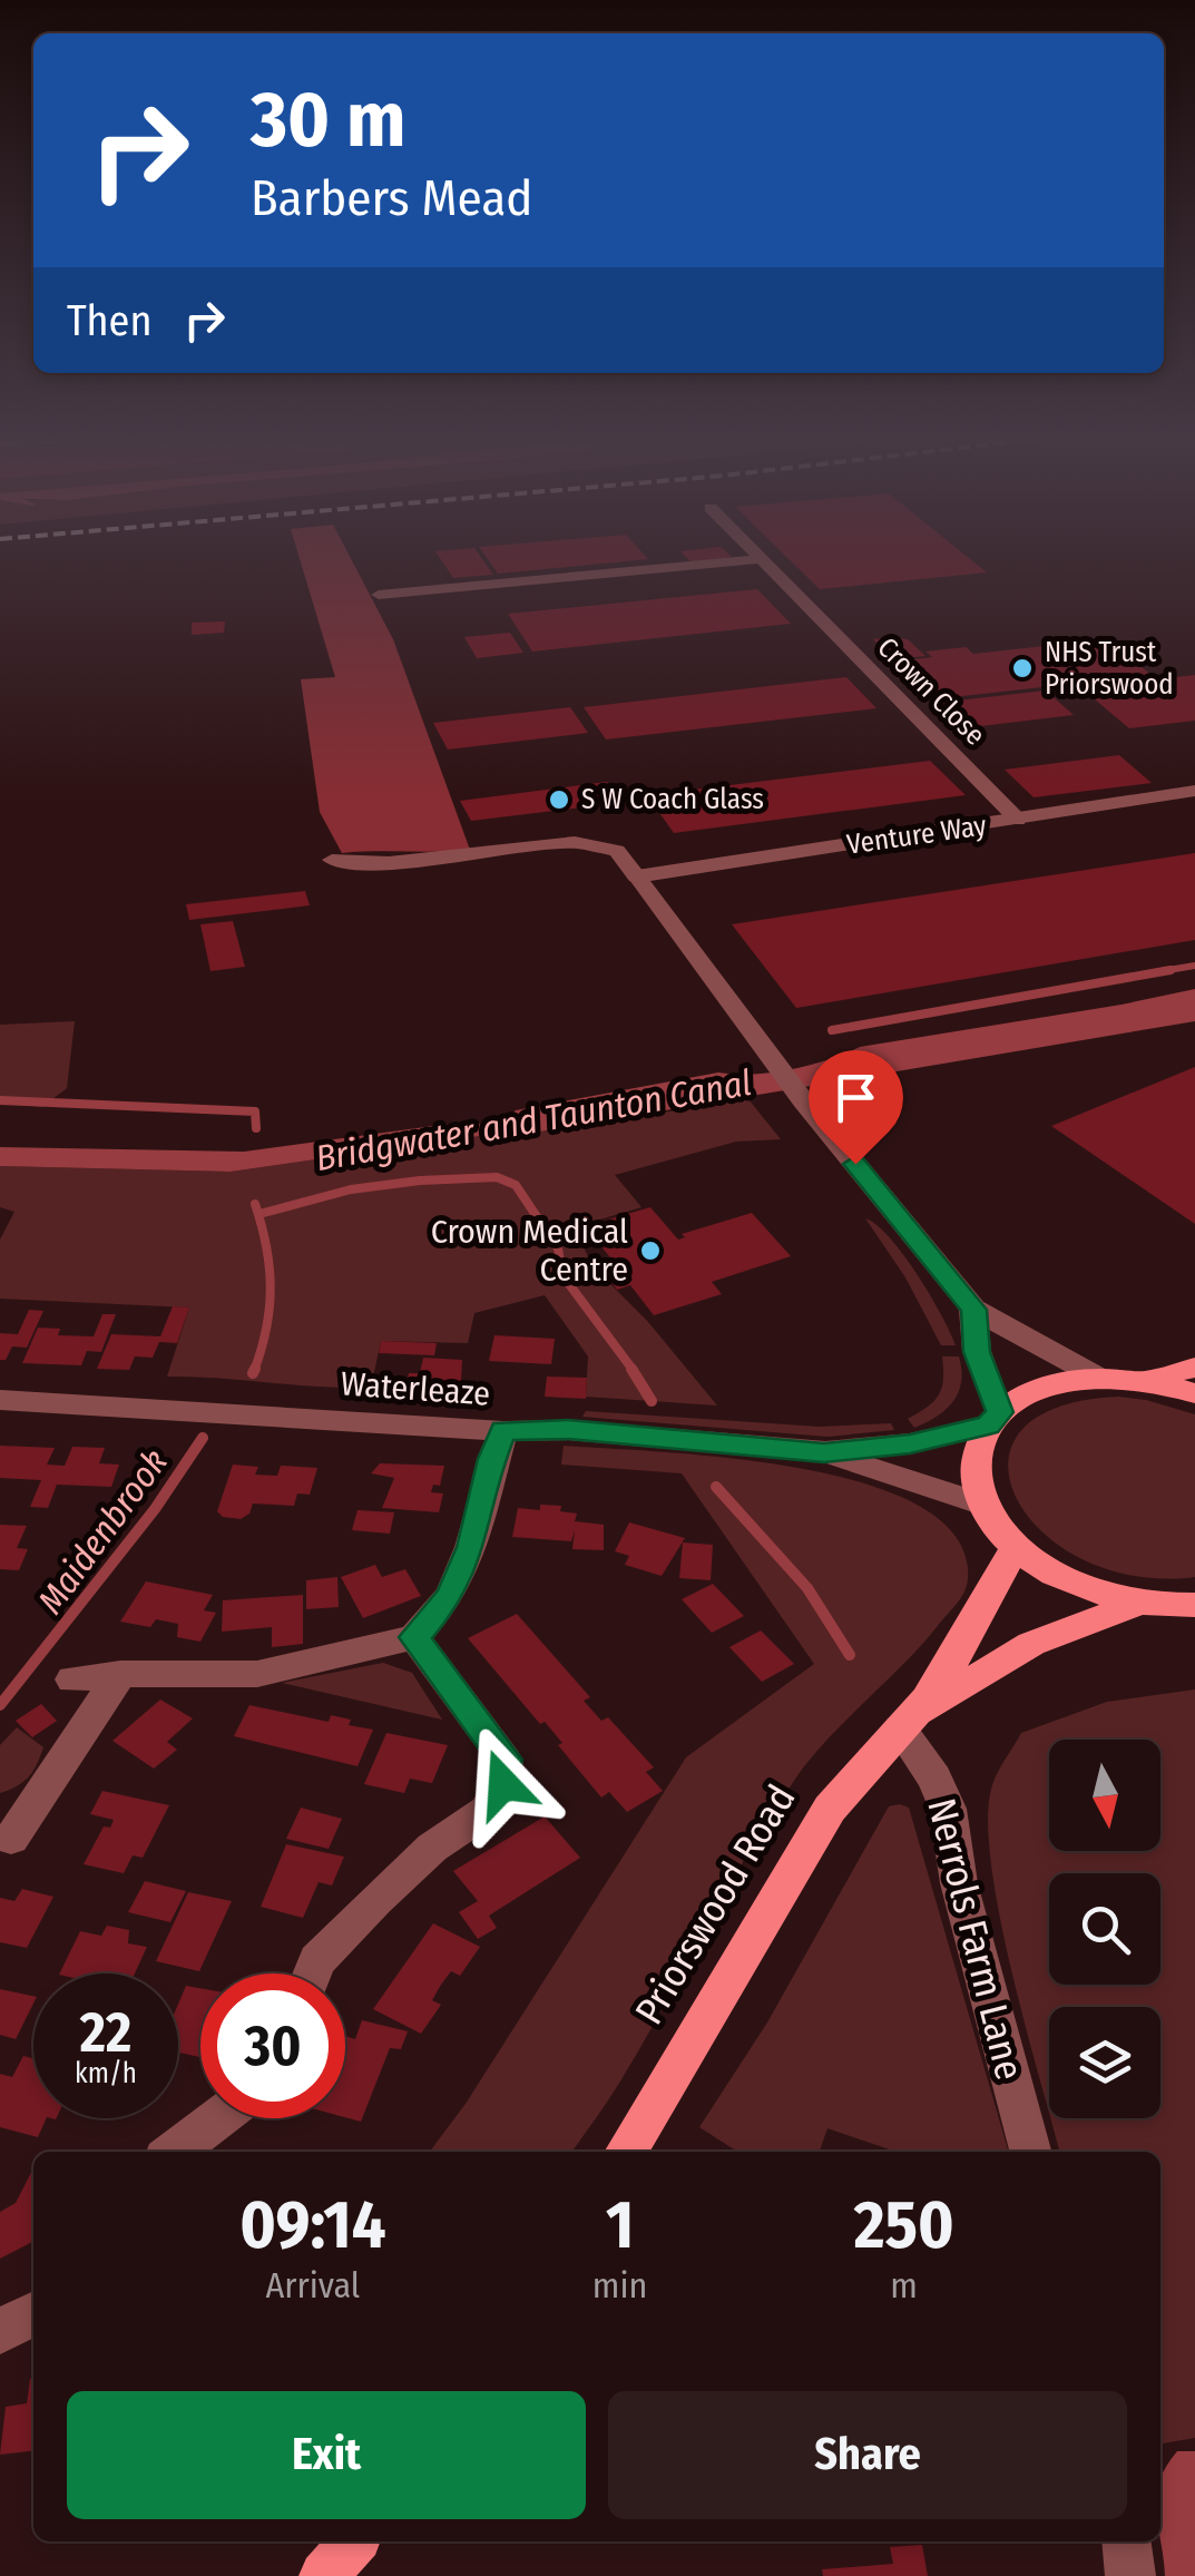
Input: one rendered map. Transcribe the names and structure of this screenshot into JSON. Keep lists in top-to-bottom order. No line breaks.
{"streets":{"main road":["Priorswood Road"],"street":["Crown Close","Venture Way","Waterleaze","Nerrols Farm Lane"]},"crossings":[["Crown Close","Venture Way"],["Priorswood Road","Nerrols Farm Lane"]],"water":["Bridgwater and Taunton Canal","Maidenbrook"],"places":["NHS Trust Priorswood","S W Coach Glass","Crown Medical Centre"],"north":"bottom","page":{"turn":["30 m","Barbers Mead"],"then":"Then","speed":"22 km/h","limit":"30","eta":["09:14","Arrival","1","min","250","m"],"buttons":["Exit","Share"]}}
